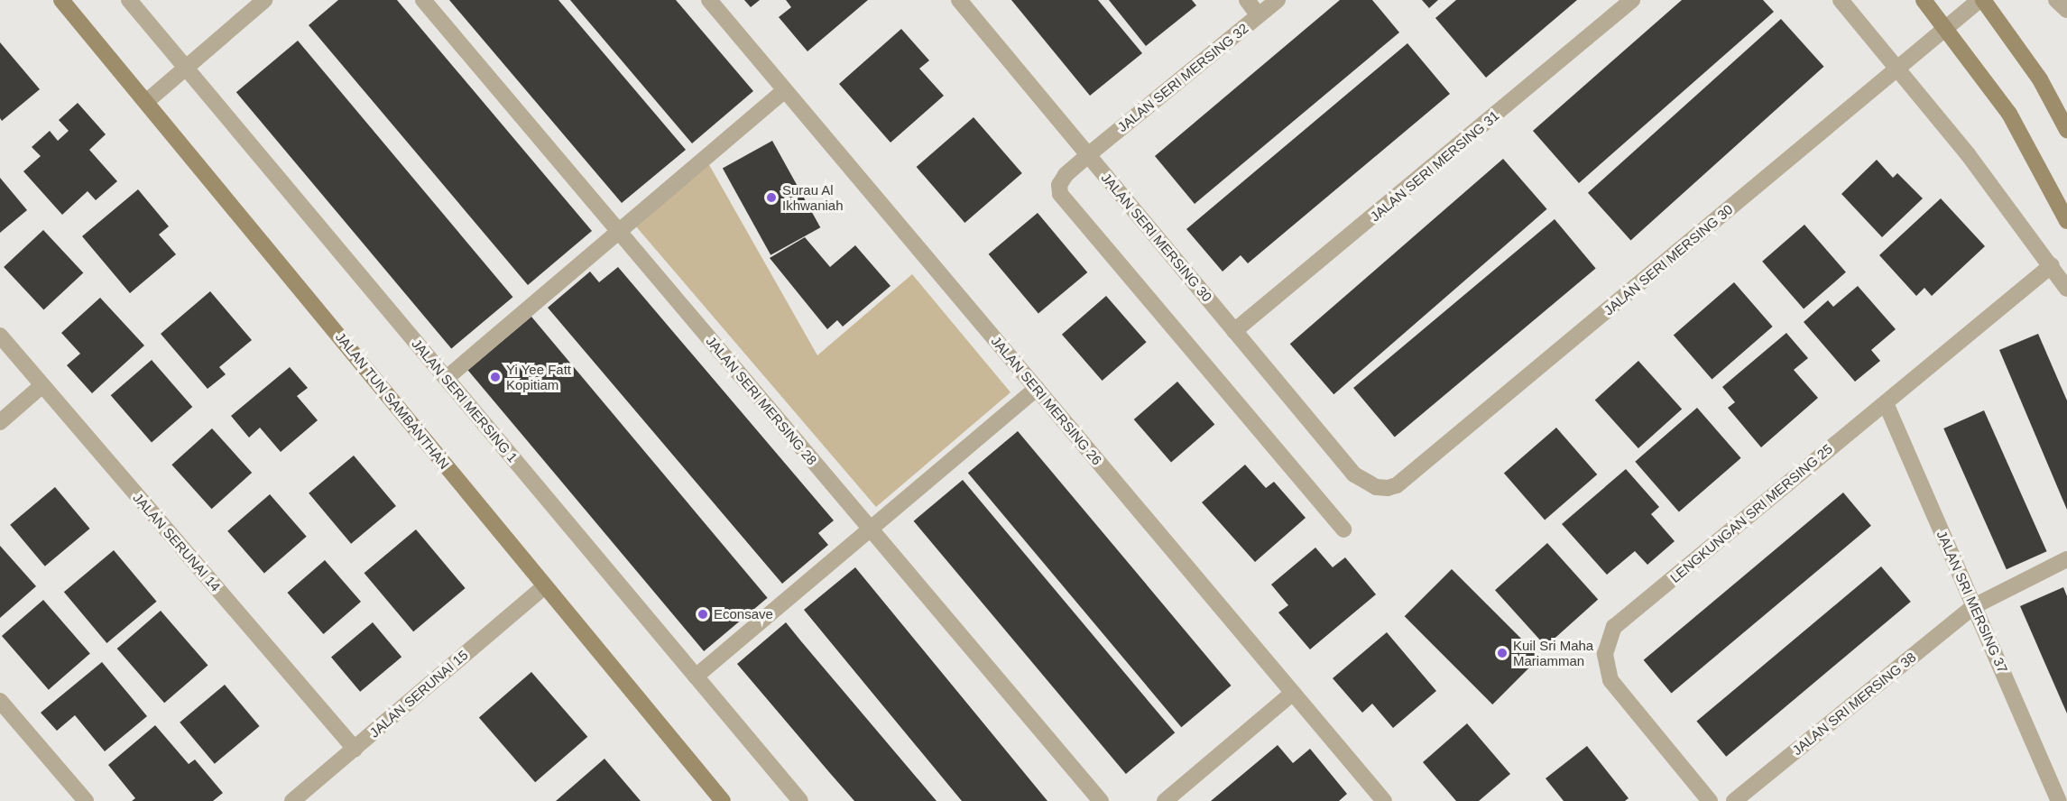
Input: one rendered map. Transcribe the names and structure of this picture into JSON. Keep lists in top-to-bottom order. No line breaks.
{"streets":{"street":["JALAN SERI MERSING 32","JALAN SERI MERSING 31","JALAN SERI MERSING 30","JALAN TUN SAMBANTHAN","JALAN SERI MERSING 1","JALAN SERI MERSING 28","JALAN SERI MERSING 26","LENGKUNGAN SRI MERSING 25","JALAN SERUNAI 14","JALAN SRI MERSING 37","JALAN SERUNAI 15","JALAN SRI MERSING 38"]},"crossings":[["JALAN SERI MERSING 32","JALAN SERI MERSING 30"],["JALAN SERI MERSING 31","JALAN SERI MERSING 30"],["JALAN TUN SAMBANTHAN","JALAN SERUNAI 15"],["LENGKUNGAN SRI MERSING 25","JALAN SRI MERSING 37"],["JALAN SERUNAI 14","JALAN SERUNAI 15"],["JALAN SRI MERSING 37","JALAN SRI MERSING 38"]],"places":["Surau Al Ikhwaniah","Yi Yee Fatt Kopitiam","Econsave","Kuil Sri Maha Mariamman"]}
